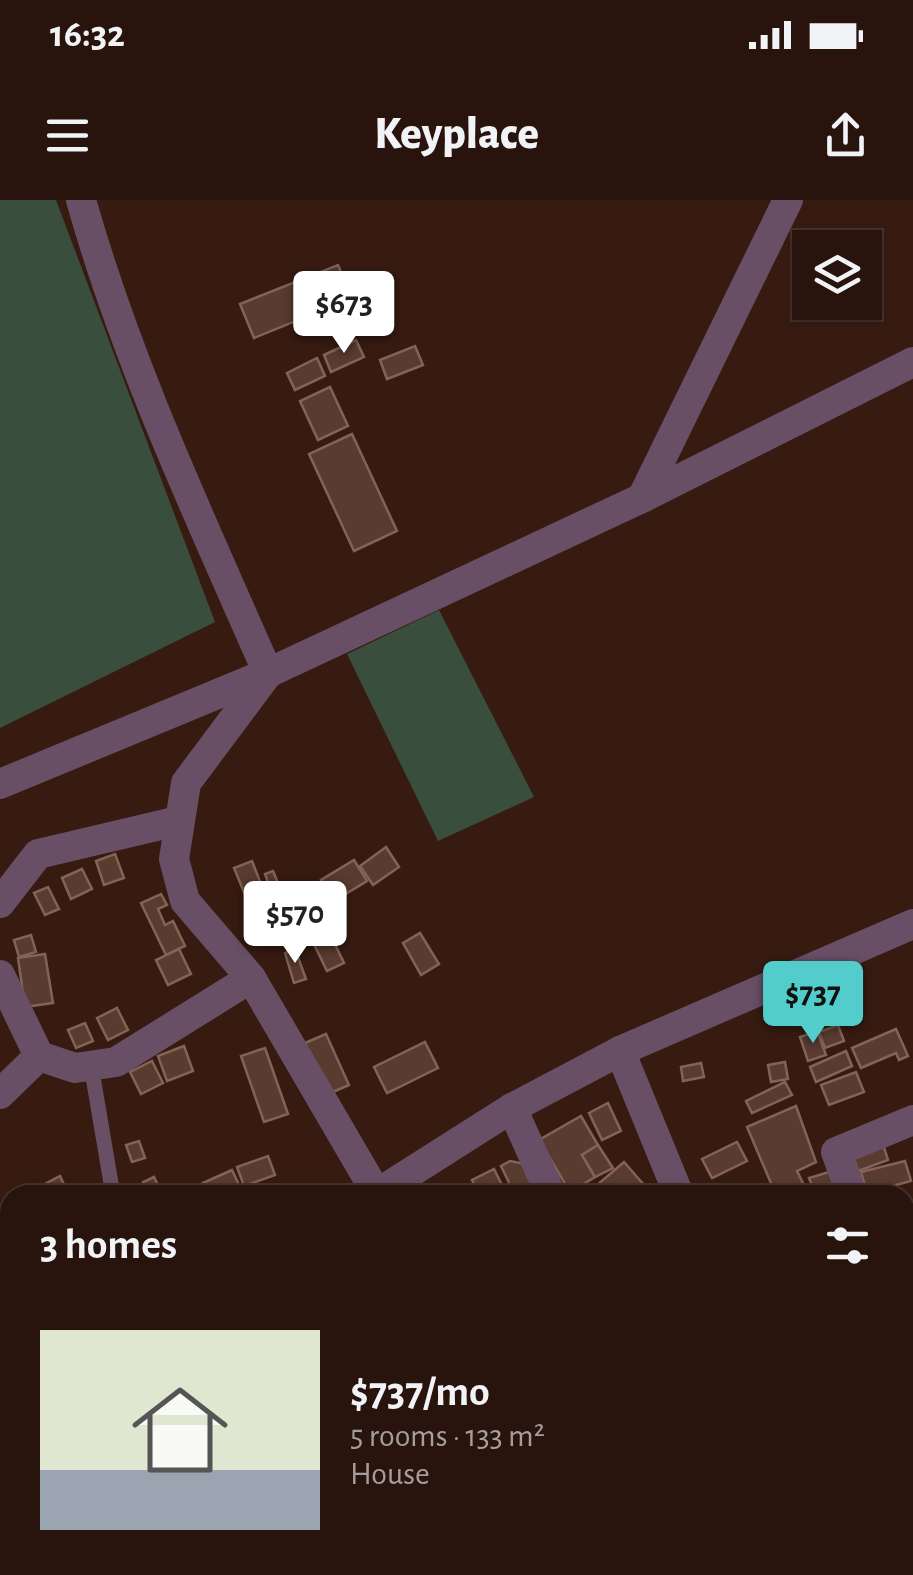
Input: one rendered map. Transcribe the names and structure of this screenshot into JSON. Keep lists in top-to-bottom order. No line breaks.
{"page":{"status":"16:32","header":"Keyplace","price":["$673","$570","$737"],"heading":"3 homes","list":[{"name":"$737/mo","note":"5 rooms · 133 m² · House"}]}}
